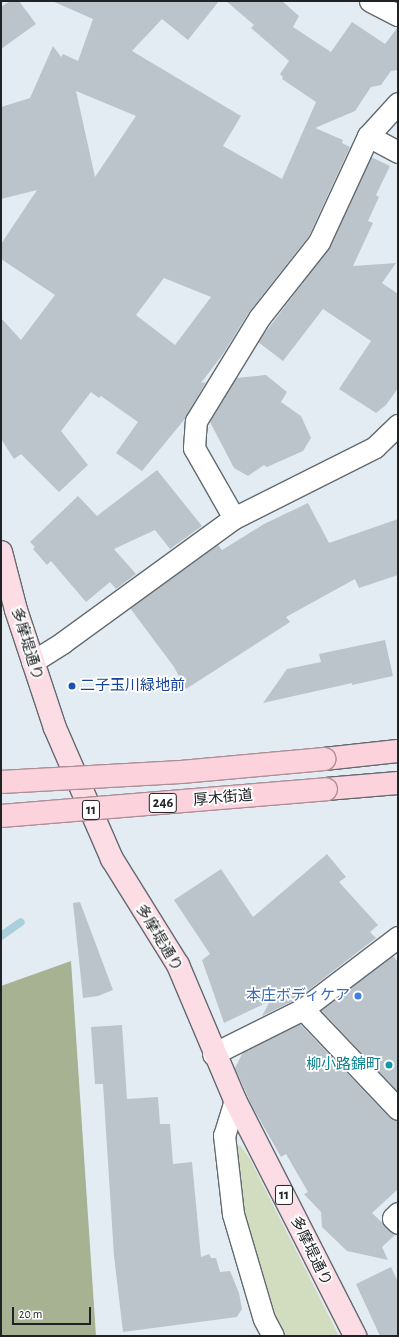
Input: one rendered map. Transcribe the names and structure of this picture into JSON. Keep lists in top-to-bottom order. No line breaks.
{"streets":{"highway":["厚木街道","246"],"main road":["多摩堤通り","11"]},"places":["二子玉川緑地前","本庄ボディケア","柳小路錦町"],"scale_bar":"20 m"}
